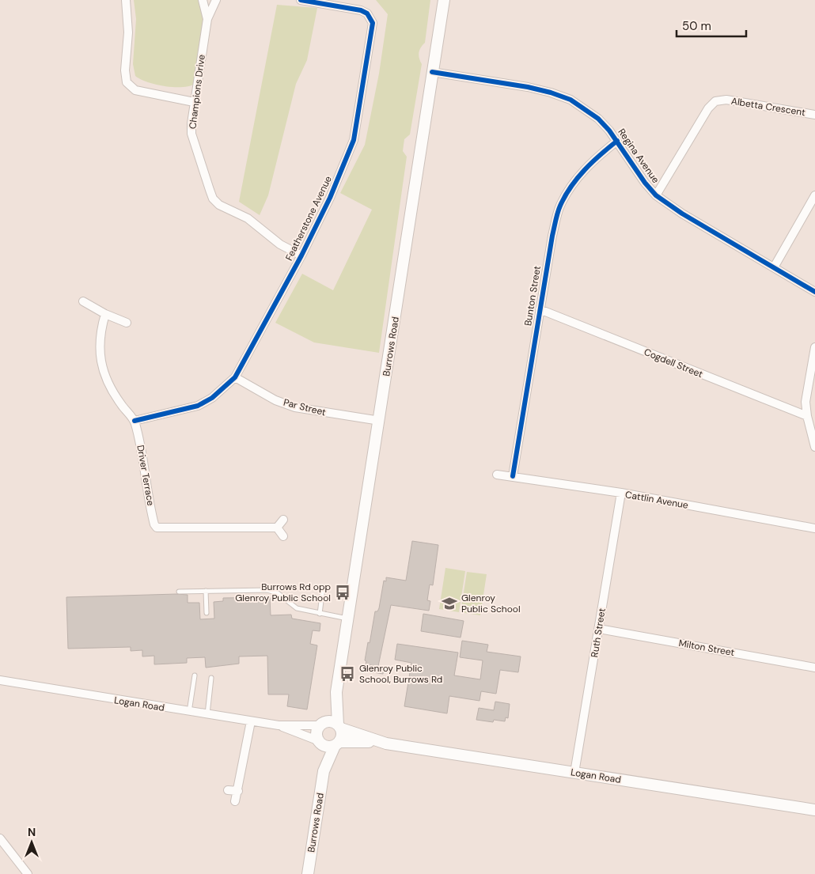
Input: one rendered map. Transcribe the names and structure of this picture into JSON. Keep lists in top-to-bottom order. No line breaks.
{"streets":{"main road":["Burrows Road","Logan Road"],"street":["Champions Drive","Albetta Crescent","Regina Avenue","Featherstone Avenue","Bunton Street","Cogdell Street","Par Street","Driver Terrace","Cattlin Avenue","Ruth Street","Milton Street"]},"crossings":[["Champions Drive","Featherstone Avenue"],["Albetta Crescent","Regina Avenue"],["Regina Avenue","Bunton Street"],["Regina Avenue","Burrows Road"],["Featherstone Avenue","Par Street"],["Featherstone Avenue","Driver Terrace"],["Bunton Street","Cogdell Street"],["Bunton Street","Cattlin Avenue"],["Burrows Road","Par Street"],["Burrows Road","Logan Road"],["Cattlin Avenue","Ruth Street"],["Ruth Street","Milton Street"],["Ruth Street","Logan Road"]],"places":{"bus stop":["Burrows Rd opp Glenroy Public School","Glenroy Public School, Burrows Rd"],"school or university":["Glenroy Public School"]},"scale_bar":"50 m","north":"top"}
